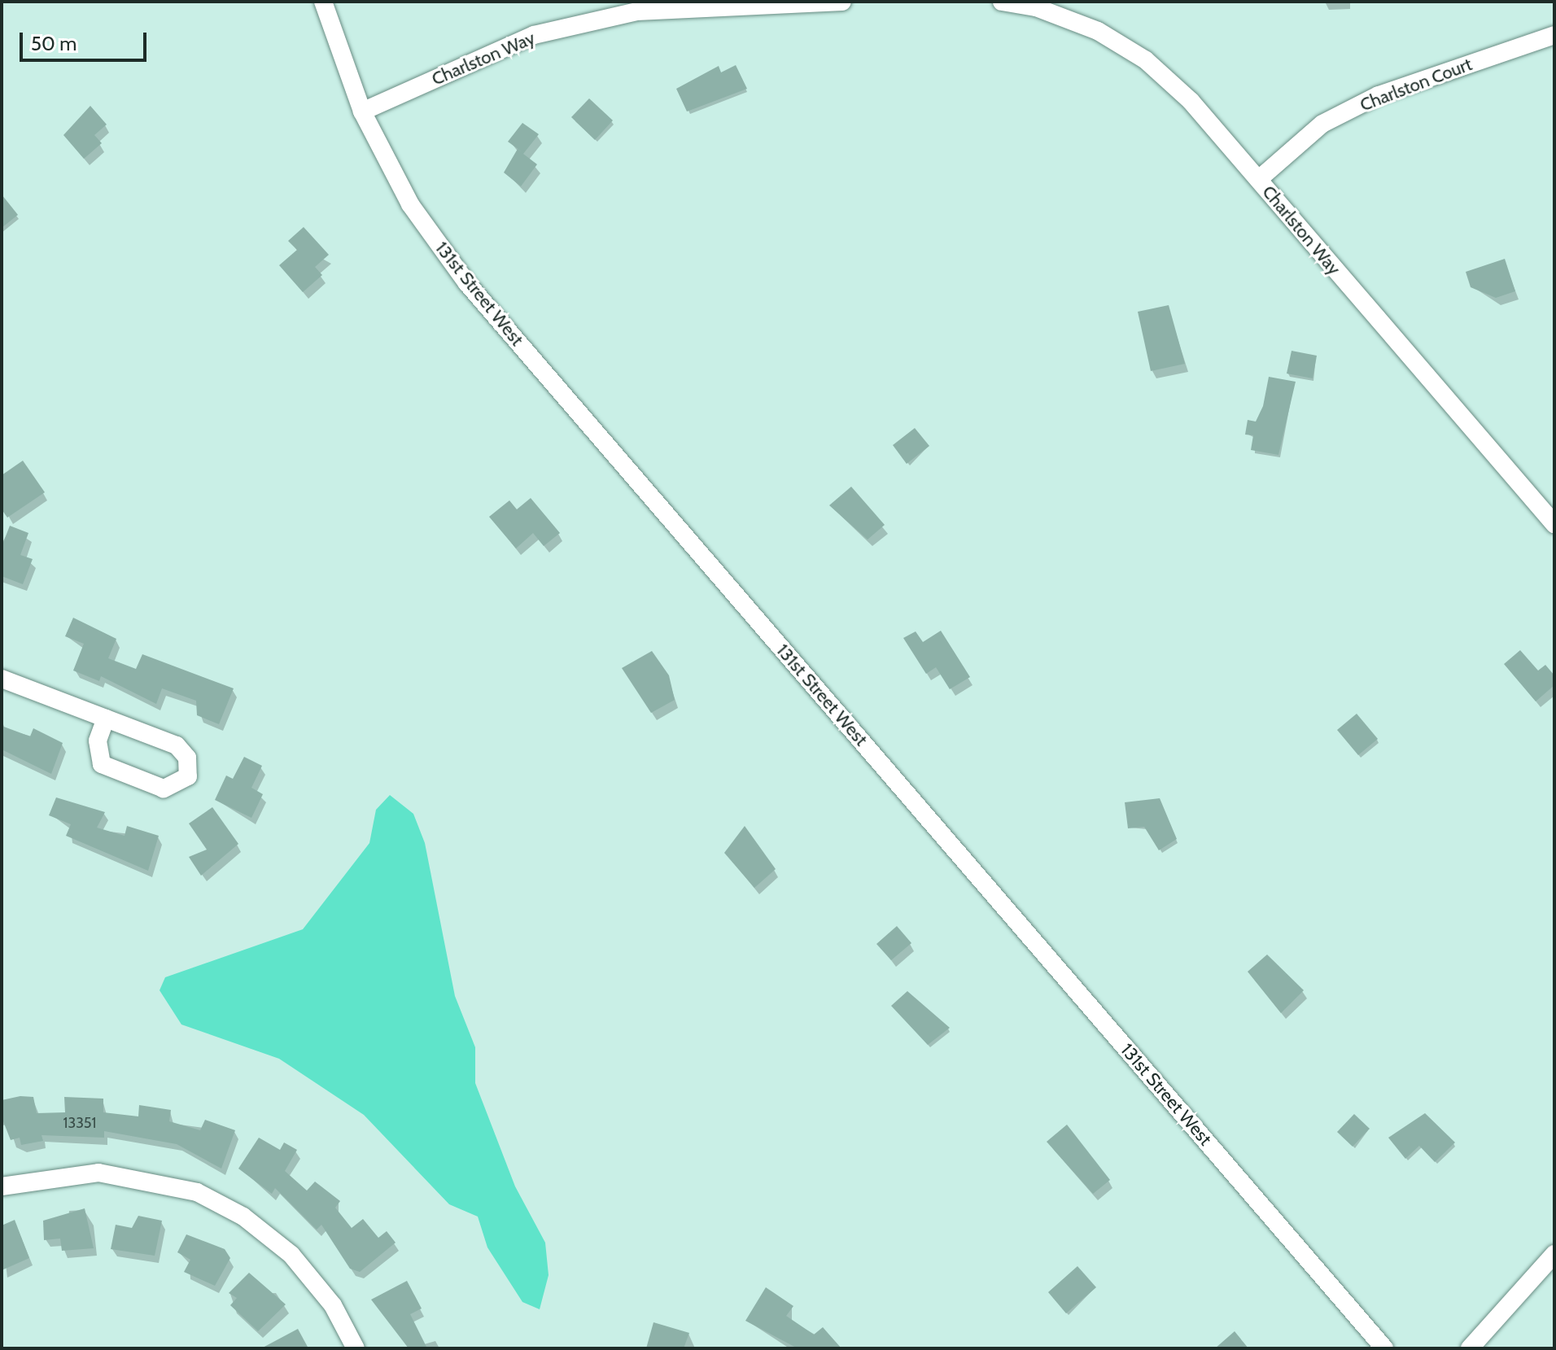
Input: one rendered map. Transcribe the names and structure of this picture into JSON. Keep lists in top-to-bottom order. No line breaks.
{"streets":{"street":["Charlston Way","Charlston Court","131st Street West"]},"crossings":[["Charlston Way","Charlston Court"],["Charlston Way","131st Street West"]],"house_numbers":["13351"],"scale_bar":"50 m"}
